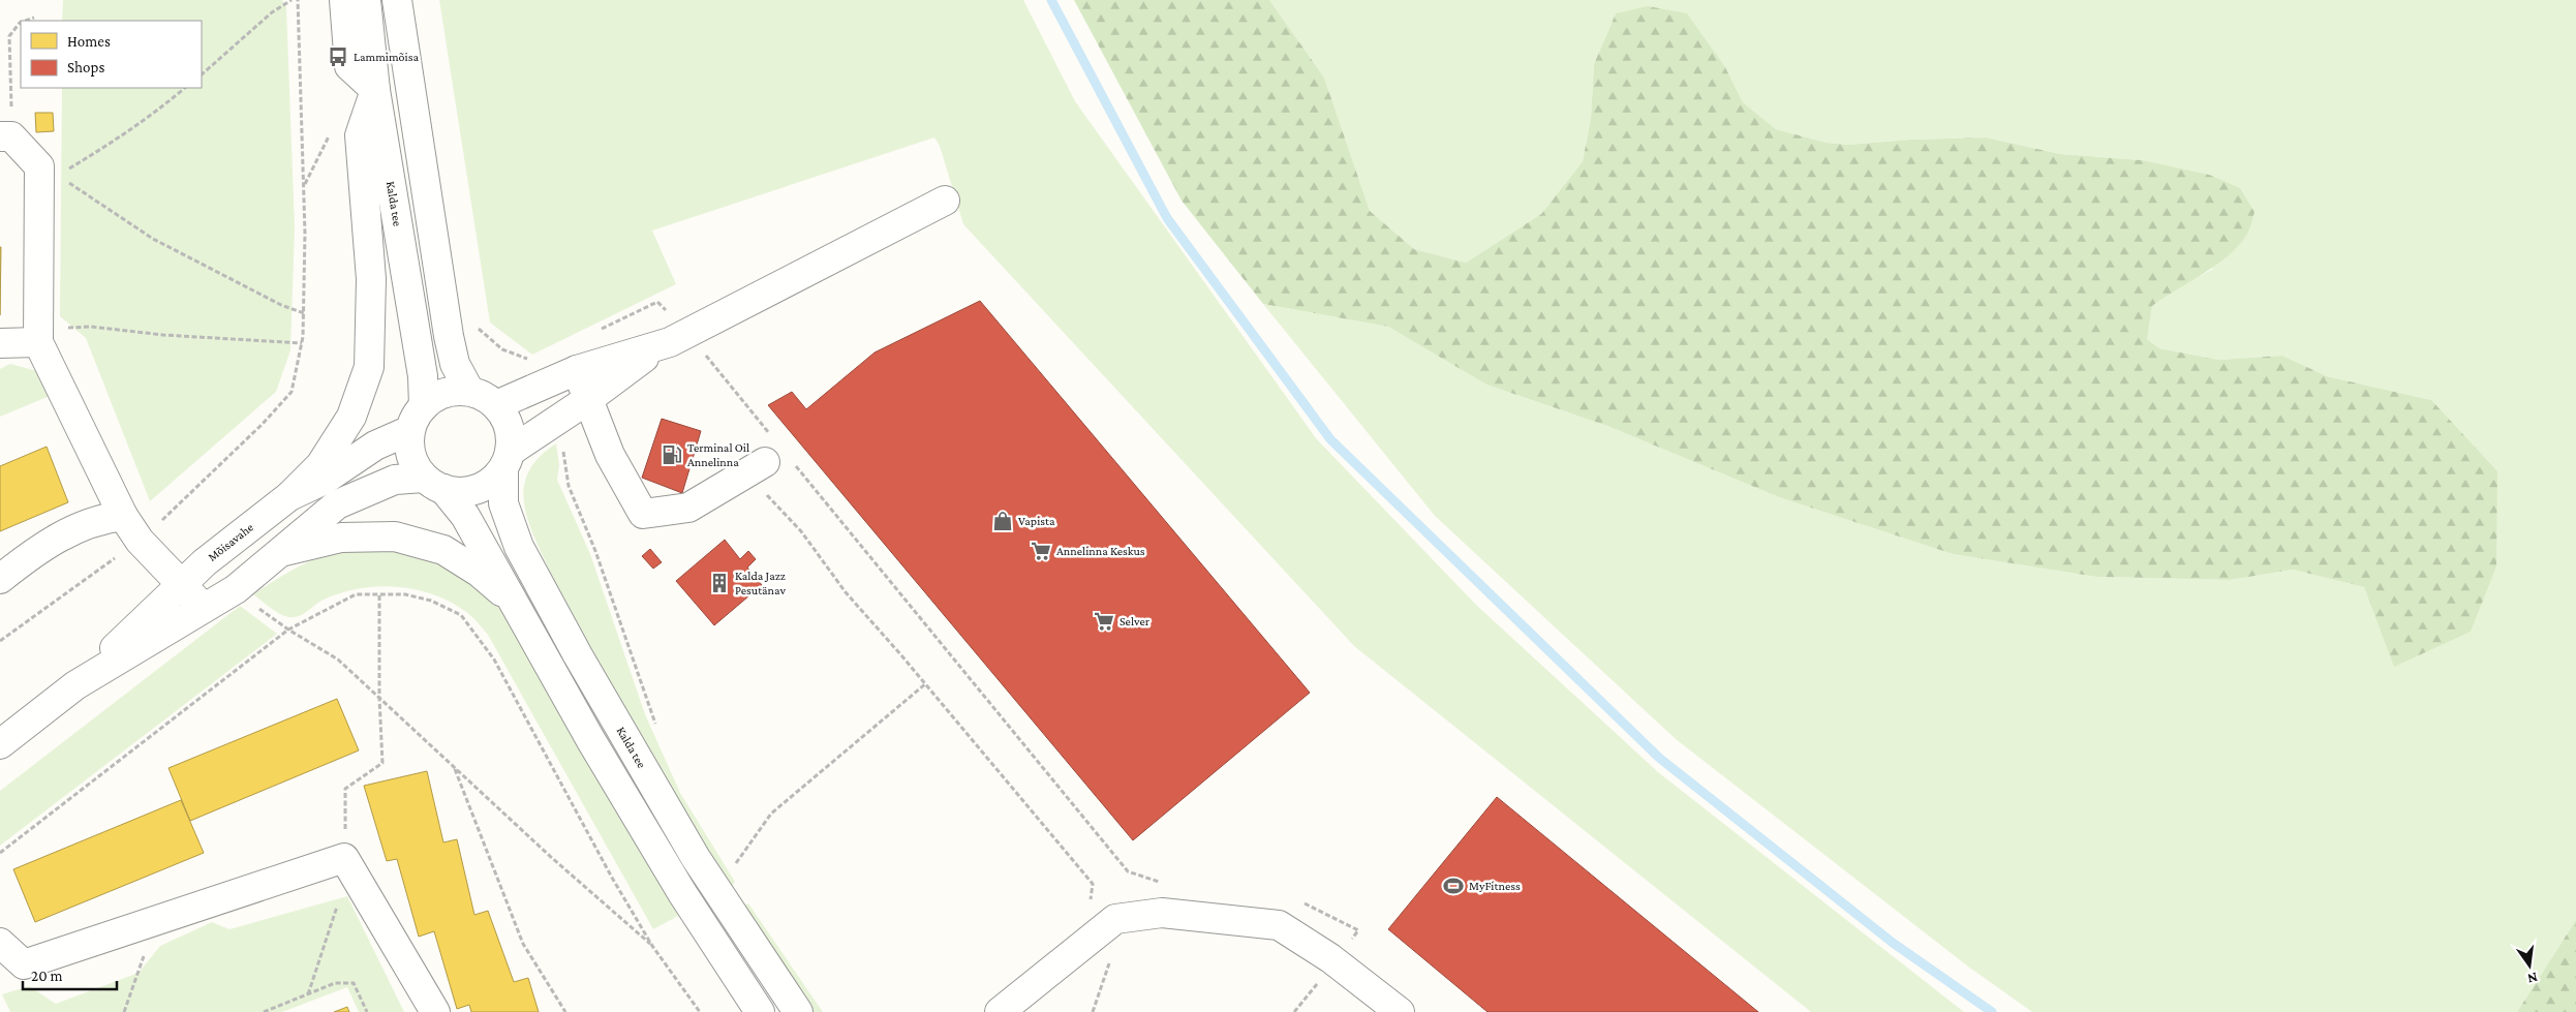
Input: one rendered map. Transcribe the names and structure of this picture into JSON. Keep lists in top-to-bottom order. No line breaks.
{"streets":{"street":["Kalda tee","Mõisavahe"]},"crossings":[["Kalda tee","Mõisavahe"]],"places":{"bus stop":["Lammimõisa"],"fuel station":["Terminal Oil Annelinna"],"shop":["Vapista"],"supermarket":["Annelinna Keskus","Selver"],"building":["Kalda Jazz Pesutänav"],"sports":["MyFitness"]},"legend":["Homes","Shops"],"scale_bar":"20 m","north":"bottom"}
